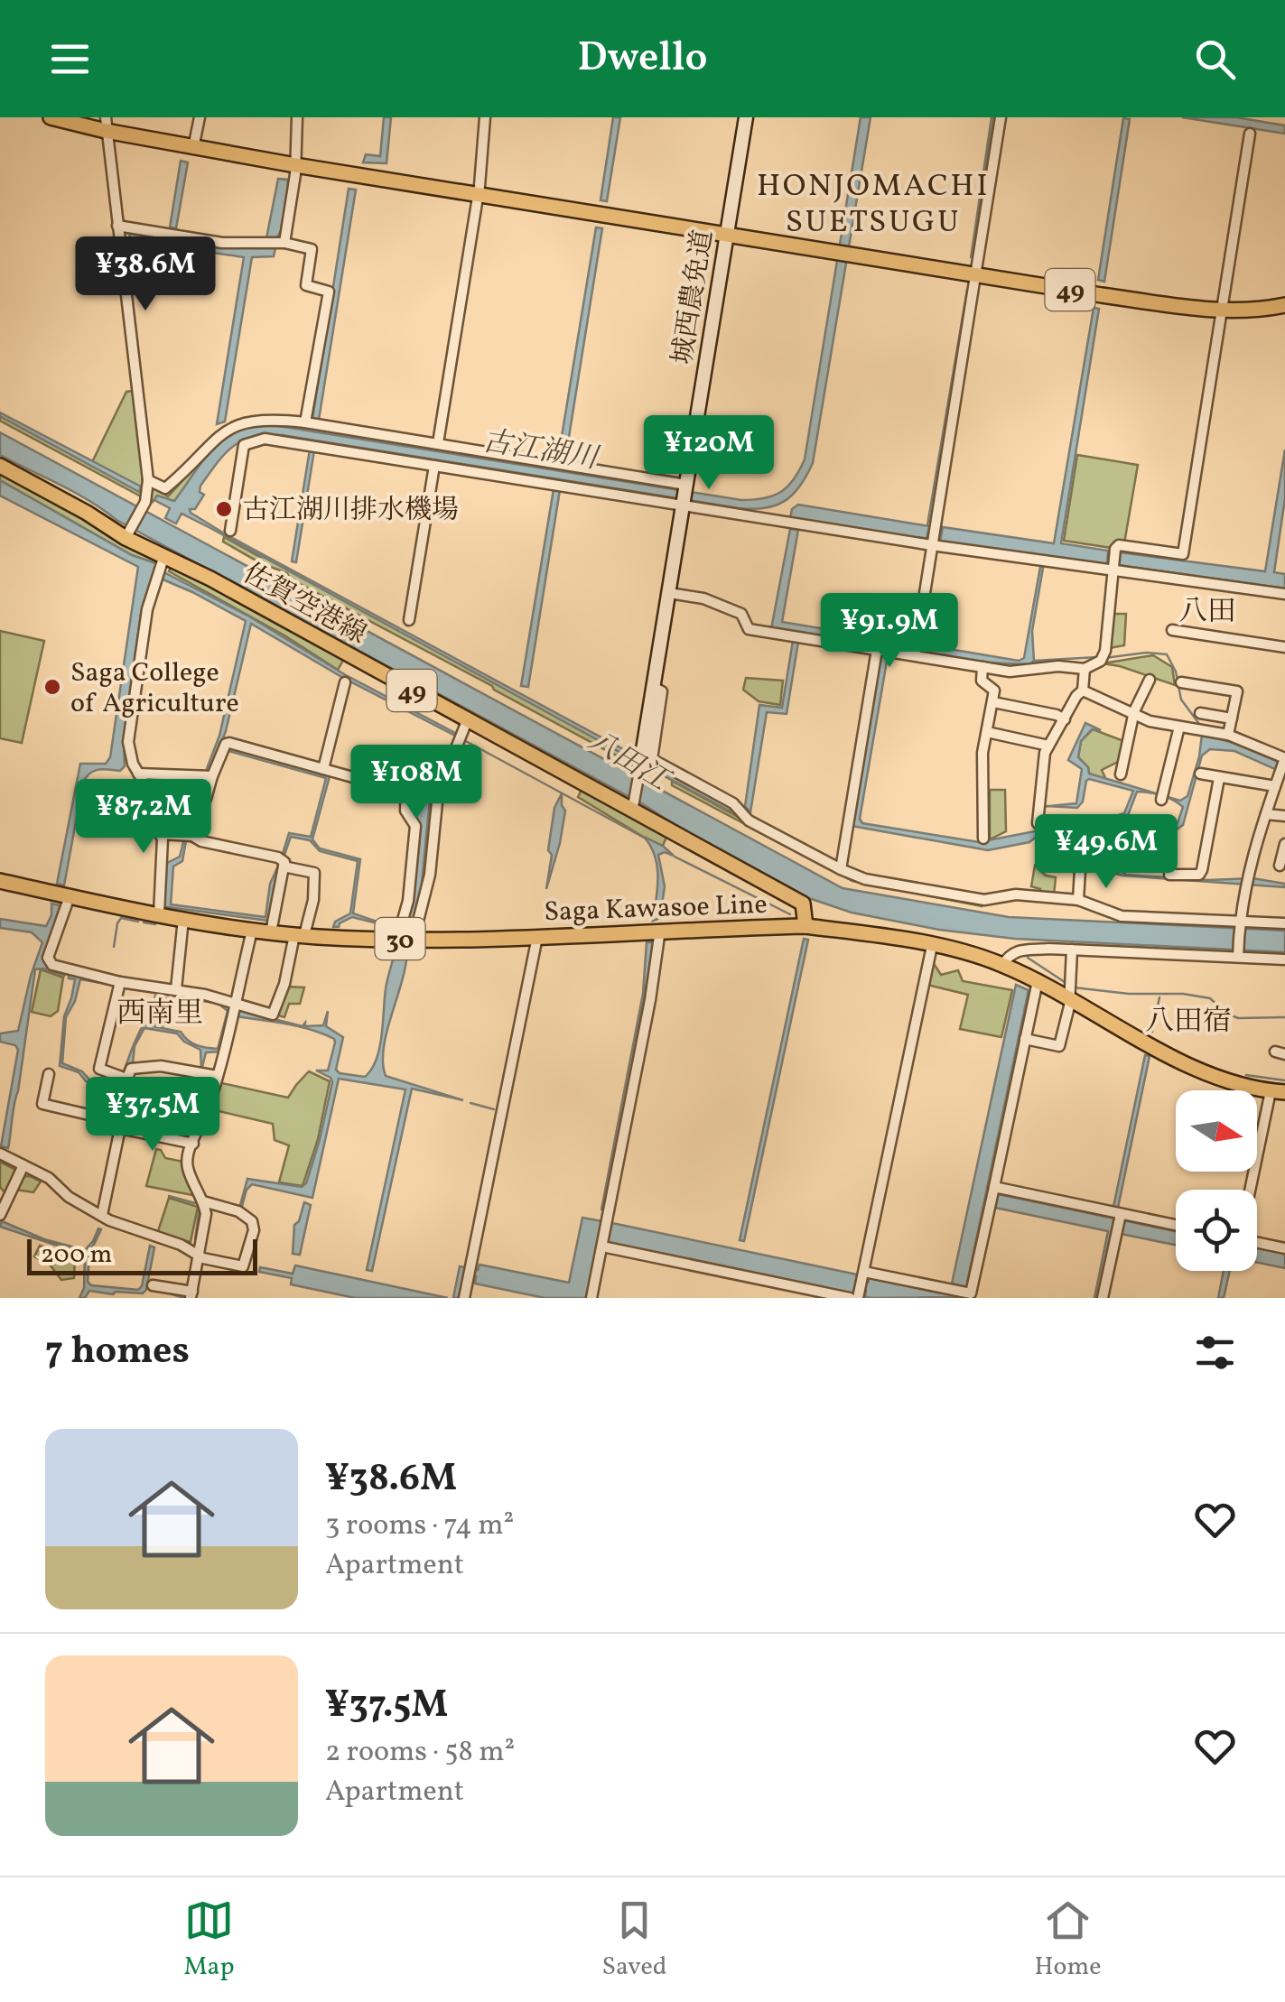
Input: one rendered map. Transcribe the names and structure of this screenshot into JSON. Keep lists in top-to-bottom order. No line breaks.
{"streets":{"main road":["49","佐賀空港線","Saga Kawasoe Line","30"],"street":["城西農免道"]},"crossings":[["49","城西農免道"],["佐賀空港線","Saga Kawasoe Line"]],"districts":["HONJOMACHI SUETSUGU","八田","西南里","八田宿"],"water":["古江湖川","八田江"],"places":["古江湖川排水機場","Saga College of Agriculture"],"scale_bar":"200 m","north":"right","page":{"header":"Dwello","price":["¥38.6M","¥120M","¥91.9M","¥108M","¥87.2M","¥49.6M","¥37.5M"],"scale":"200 m","heading":"7 homes","list":[{"name":"¥38.6M","note":"3 rooms · 74 m² · Apartment"},{"name":"¥37.5M","note":"2 rooms · 58 m² · Apartment"}],"tabs":["Map","Saved","Home"]}}
